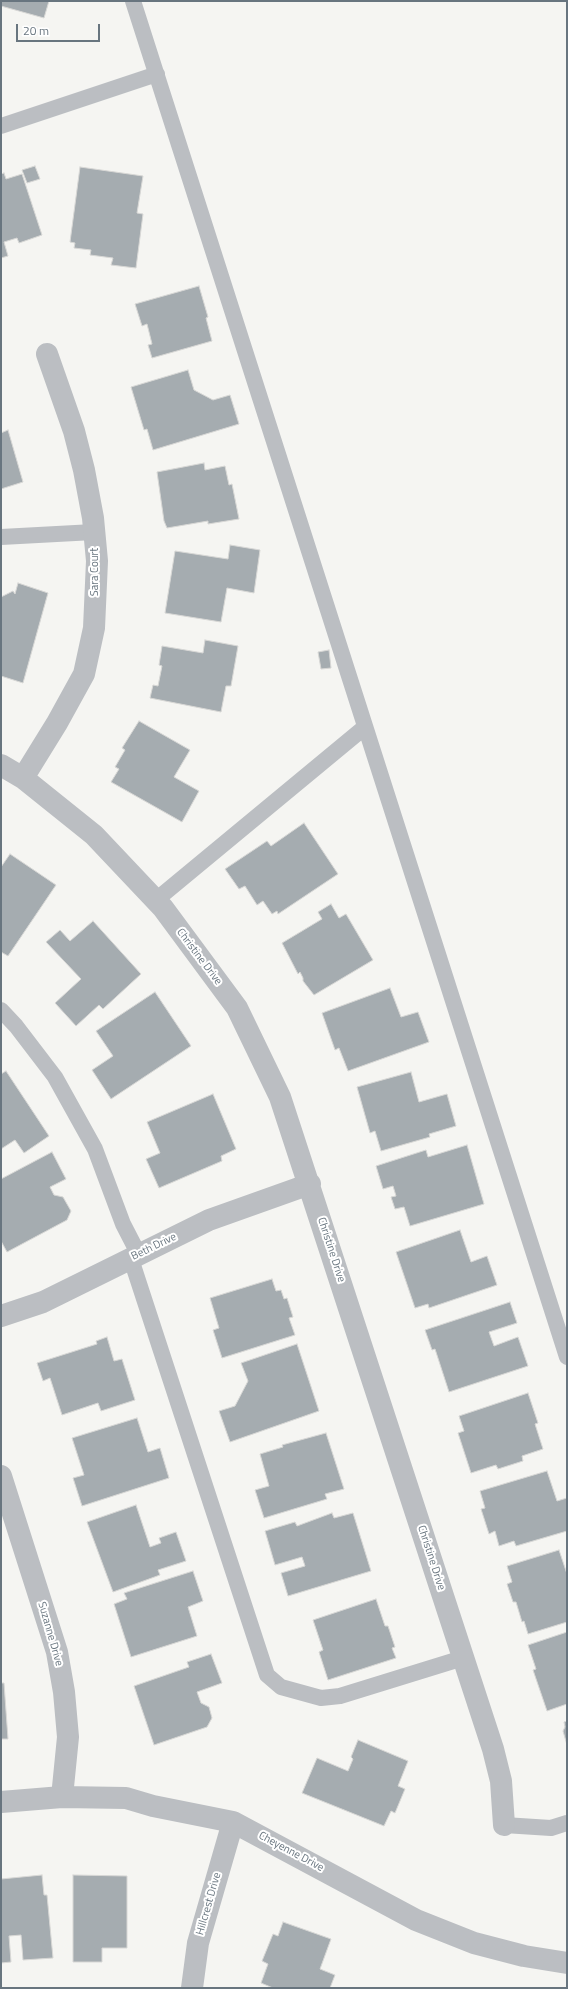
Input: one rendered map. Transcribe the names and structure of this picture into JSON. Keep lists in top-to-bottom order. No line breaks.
{"streets":{"street":["Sara Court","Christine Drive","Beth Drive","Suzanne Drive","Cheyenne Drive","Hillcrest Drive"]},"crossings":[["Sara Court","Christine Drive"],["Christine Drive","Beth Drive"],["Suzanne Drive","Cheyenne Drive"],["Cheyenne Drive","Hillcrest Drive"]],"scale_bar":"20 m"}
